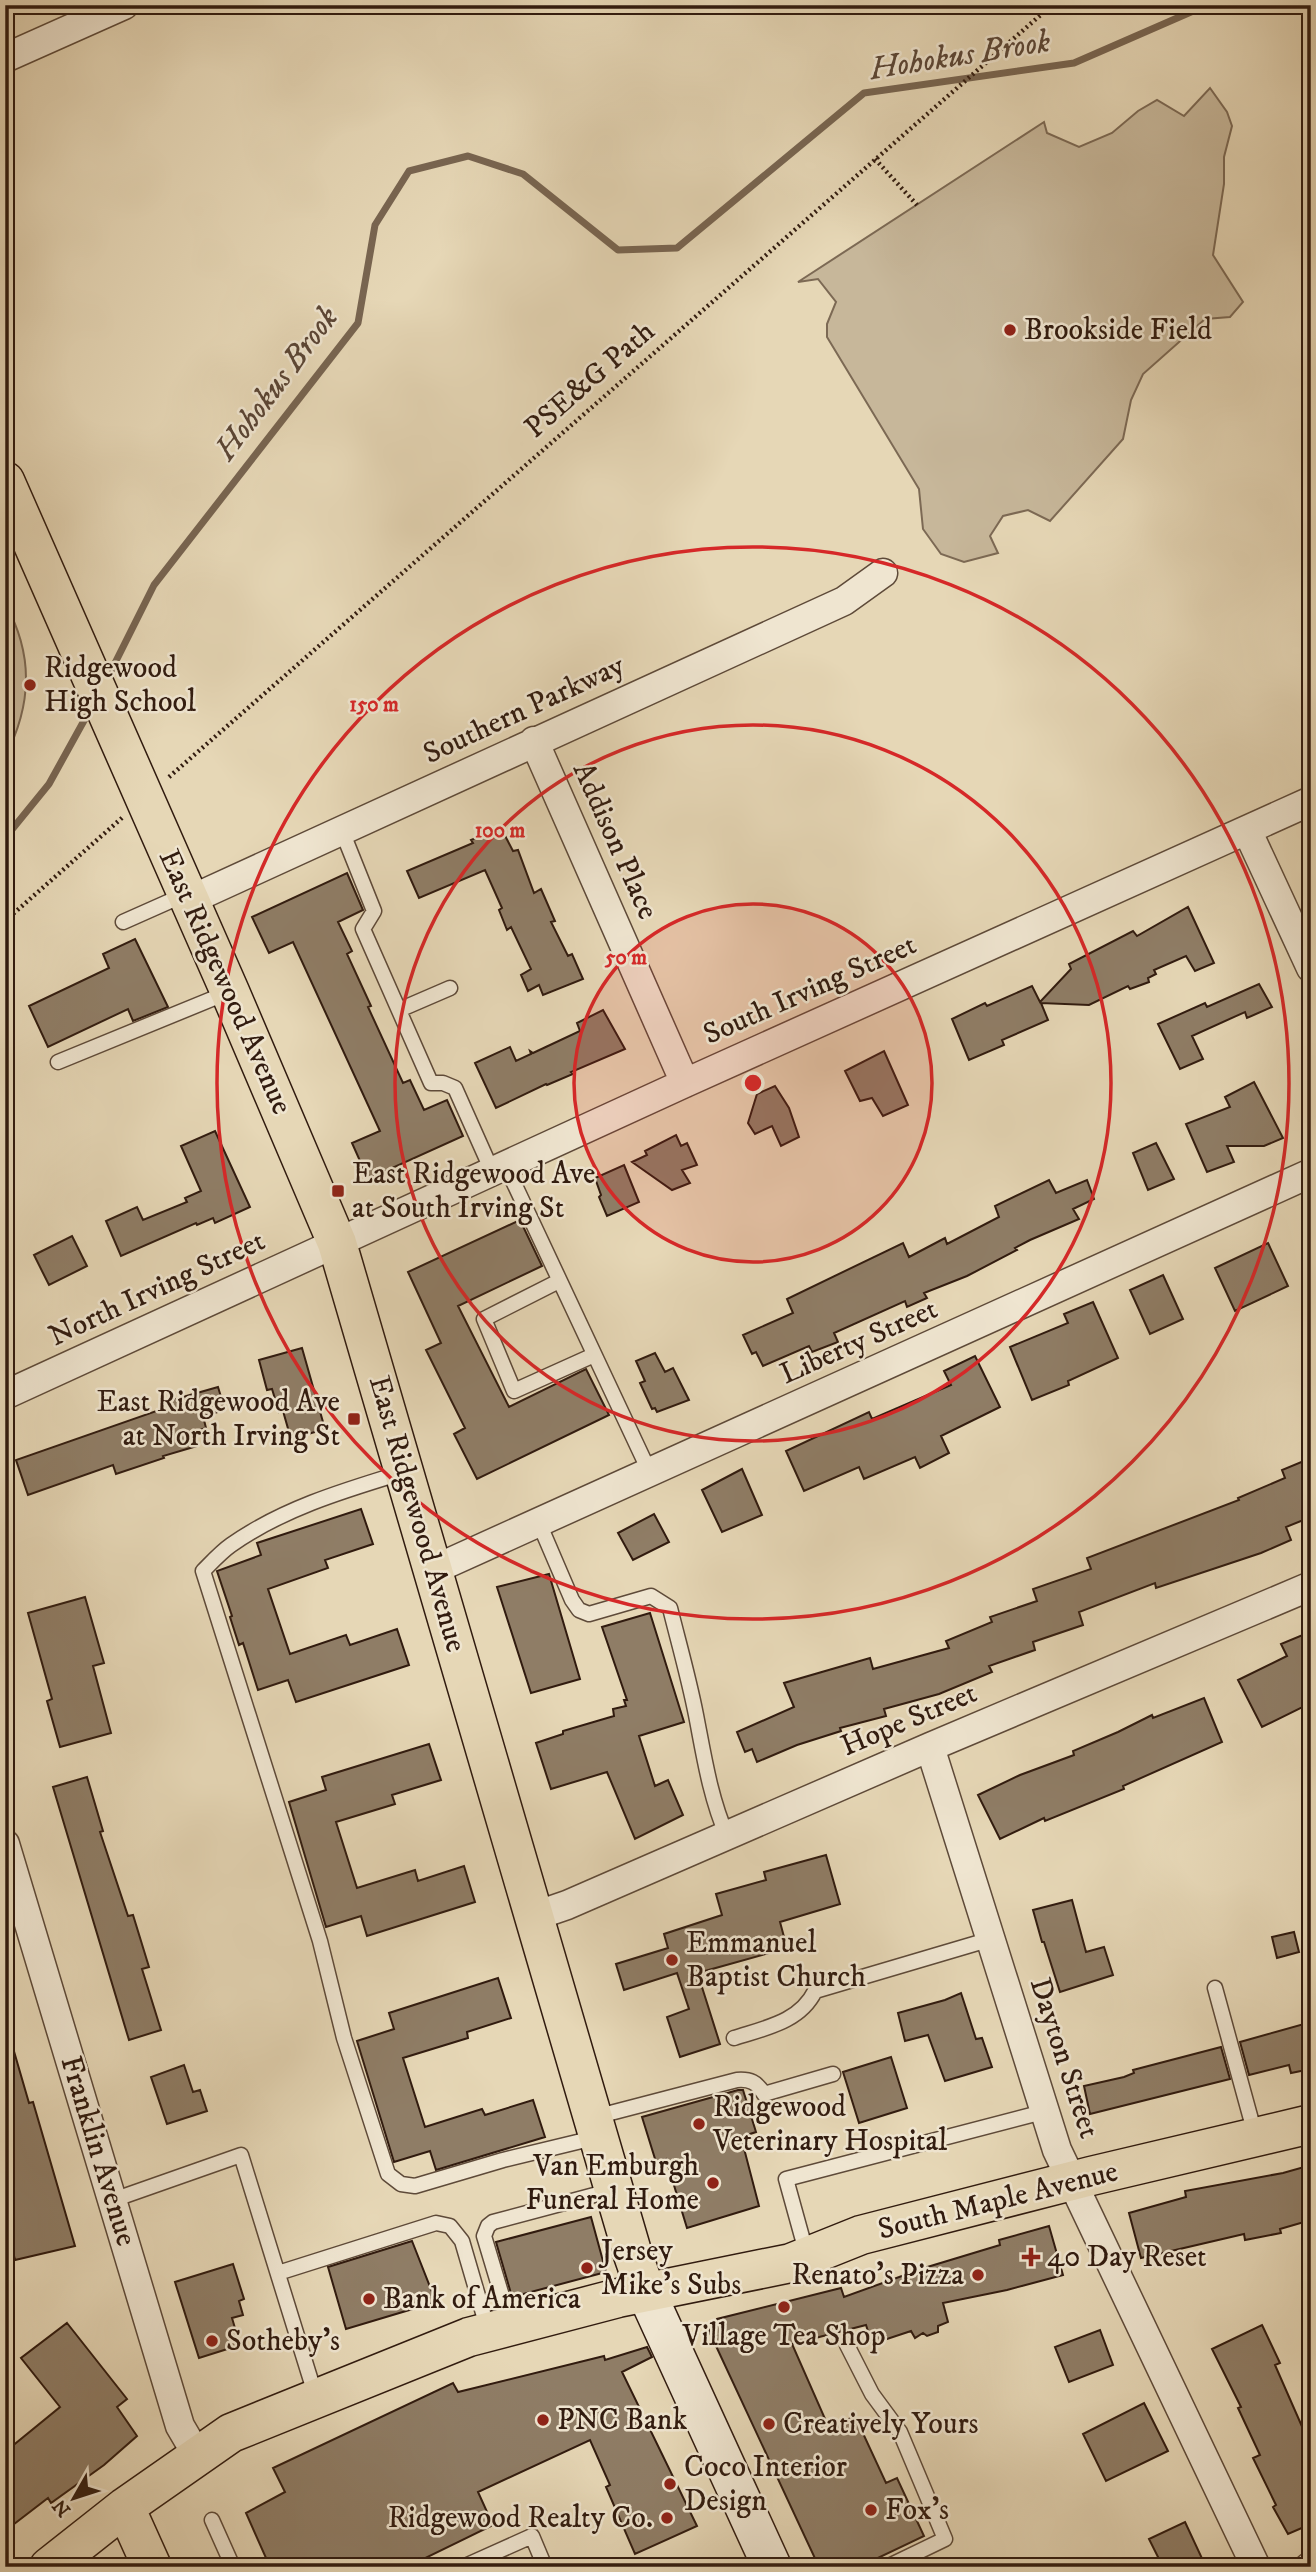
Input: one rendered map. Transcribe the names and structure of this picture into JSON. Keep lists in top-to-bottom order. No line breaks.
{"streets":{"main road":["East Ridgewood Avenue","South Maple Avenue"],"street":["Southern Parkway","Addison Place","South Irving Street","North Irving Street","Liberty Street","Hope Street","Dayton Street","Franklin Avenue"],"path":["PSE&G Path"]},"crossings":[["Southern Parkway","Addison Place"],["Southern Parkway","East Ridgewood Avenue"],["Addison Place","South Irving Street"],["East Ridgewood Avenue","South Irving Street"],["East Ridgewood Avenue","North Irving Street"],["East Ridgewood Avenue","Liberty Street"],["East Ridgewood Avenue","Hope Street"],["East Ridgewood Avenue","South Maple Avenue"],["South Irving Street","North Irving Street"],["Hope Street","Dayton Street"],["Dayton Street","South Maple Avenue"],["Franklin Avenue","South Maple Avenue"]],"water":["Hohokus Brook"],"places":{"other":["Brookside Field","Ridgewood High School","Emmanuel Baptist Church","Ridgewood Veterinary Hospital","Van Emburgh Funeral Home","Jersey Mike's Subs","Renato's Pizza","Bank of America","Village Tea Shop","Sotheby’s","PNC Bank","Creatively Yours","Coco Interior Design","Fox's","Ridgewood Realty Co."],"transit":["East Ridgewood Ave at South Irving St","East Ridgewood Ave at North Irving St"],"health":["40 Day Reset"]},"north":"bottom left","rings":["150 m","100 m","50 m"]}
